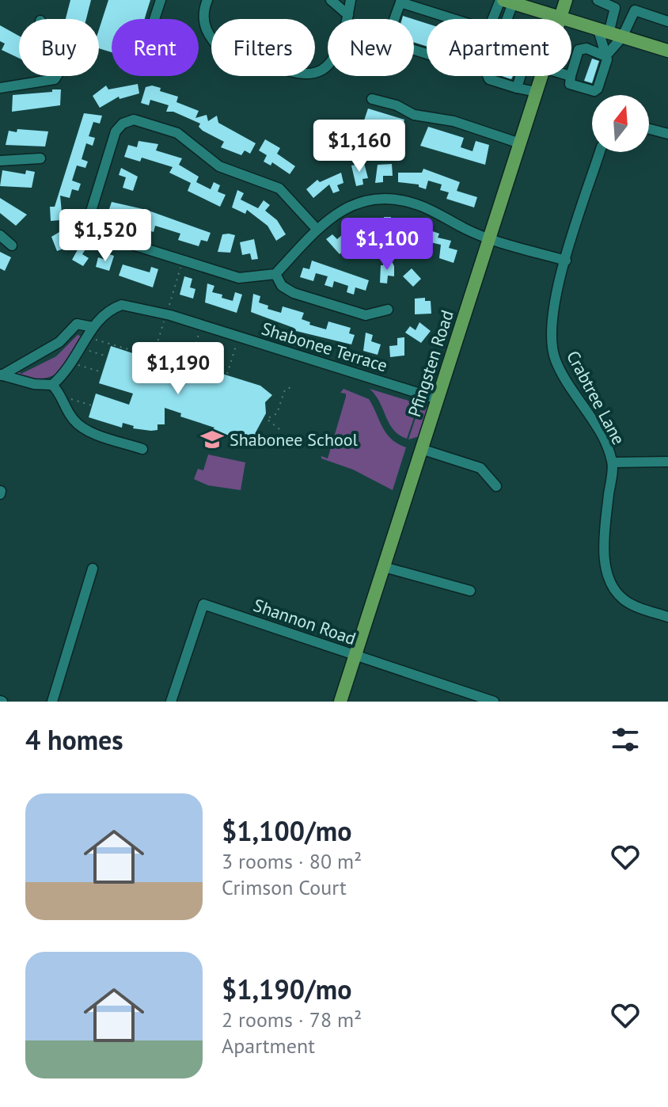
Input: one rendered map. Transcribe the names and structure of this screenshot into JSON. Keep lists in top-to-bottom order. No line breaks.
{"streets":{"main road":["Pfingsten Road"],"street":["Shabonee Terrace","Crabtree Lane","Shannon Road"]},"crossings":[["Shabonee Terrace","Pfingsten Road"],["Pfingsten Road","Shannon Road"]],"places":{"school or university":["Shabonee School"]},"north":"top","page":{"chip":["Buy","Rent","Filters","New","Apartment"],"price":["$1,160","$1,520","$1,100","$1,190"],"heading":"4 homes","list":[{"name":"$1,100/mo","note":"3 rooms · 80 m² · Crimson Court"},{"name":"$1,190/mo","note":"2 rooms · 78 m² · Apartment"}]}}
